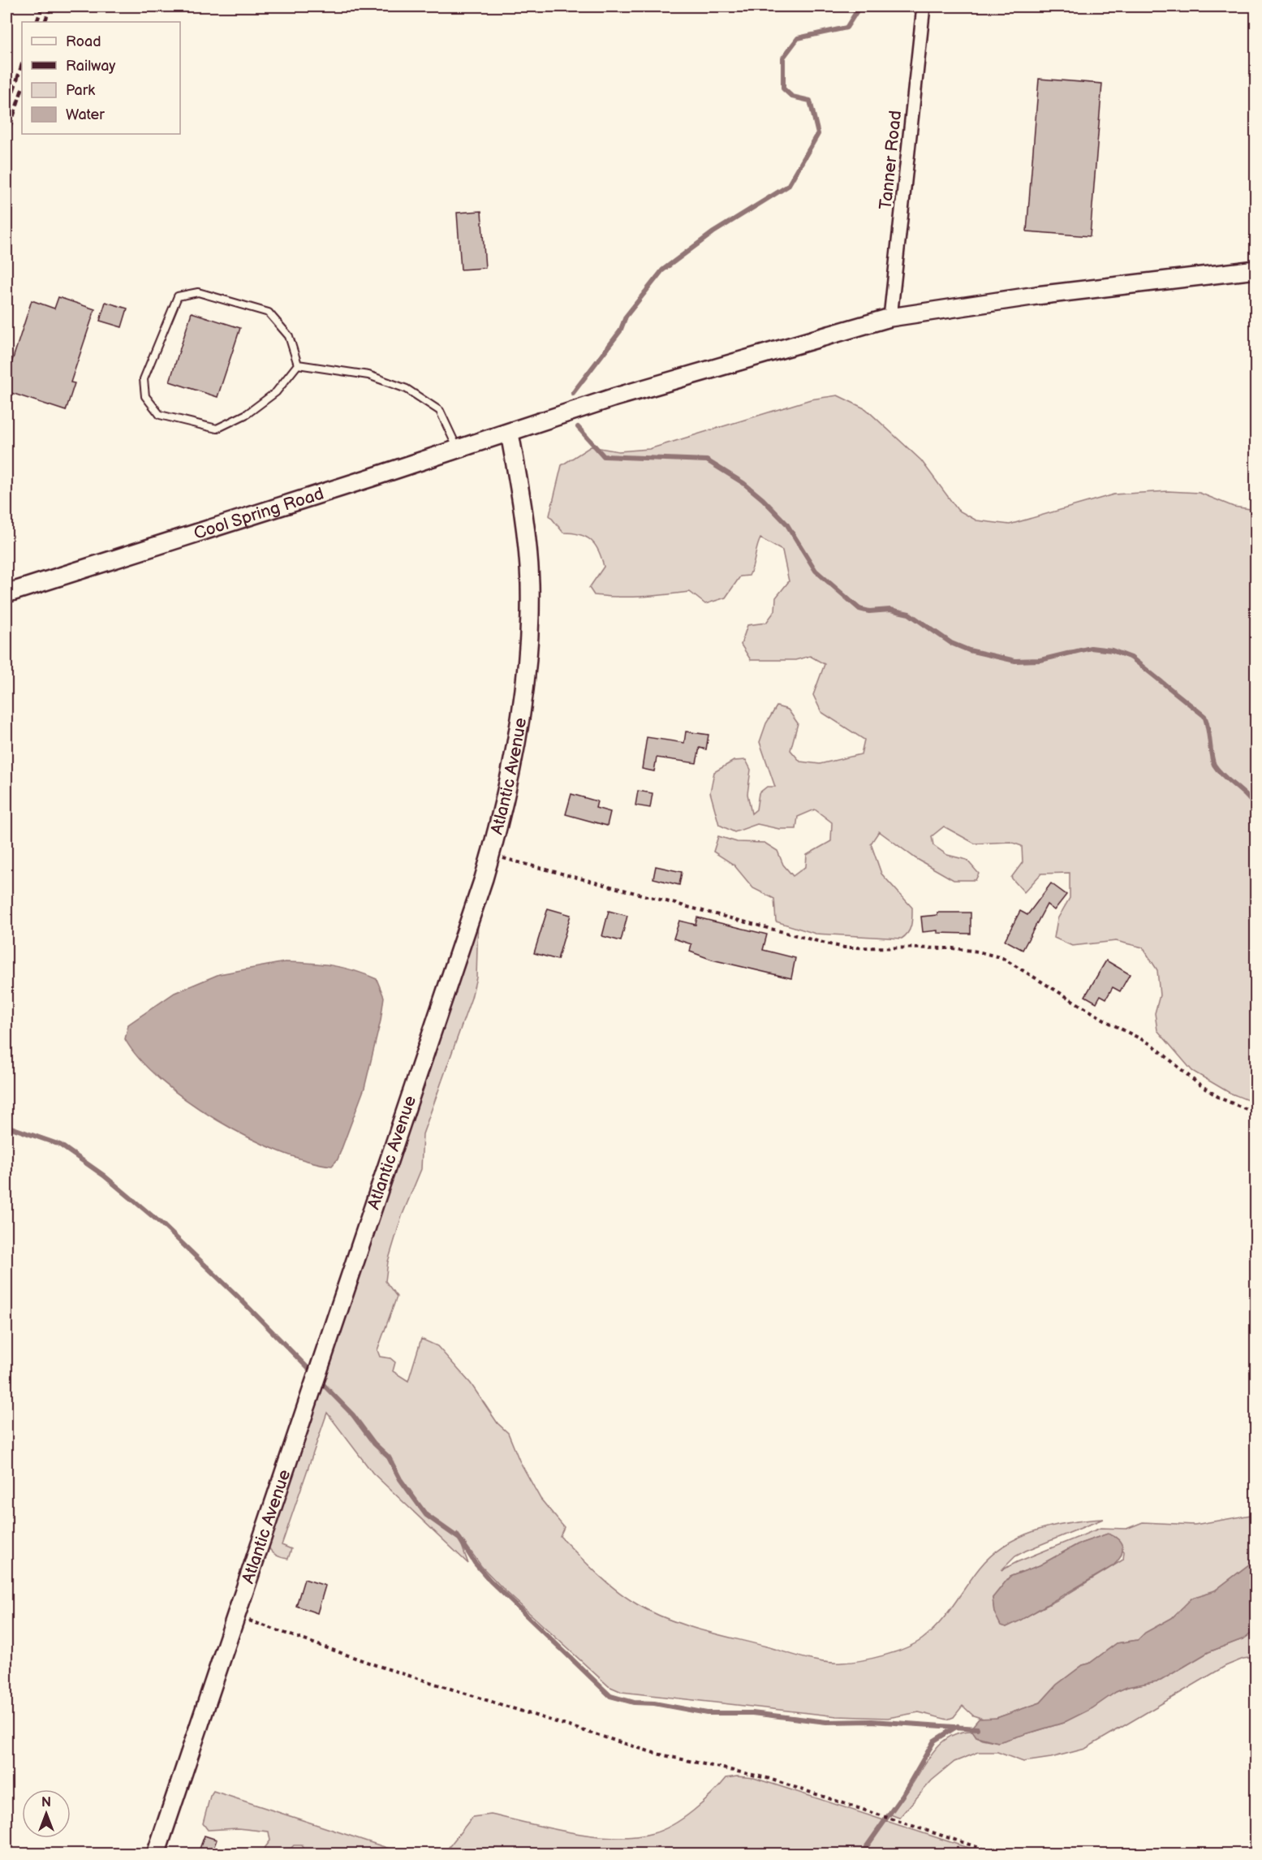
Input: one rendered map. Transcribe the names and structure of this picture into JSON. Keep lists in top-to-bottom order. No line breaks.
{"streets":{"main road":["Cool Spring Road","Atlantic Avenue"],"street":["Tanner Road"]},"crossings":[["Tanner Road","Cool Spring Road"],["Cool Spring Road","Atlantic Avenue"]],"legend":["Road","Railway","Park","Water"],"north":"top"}
